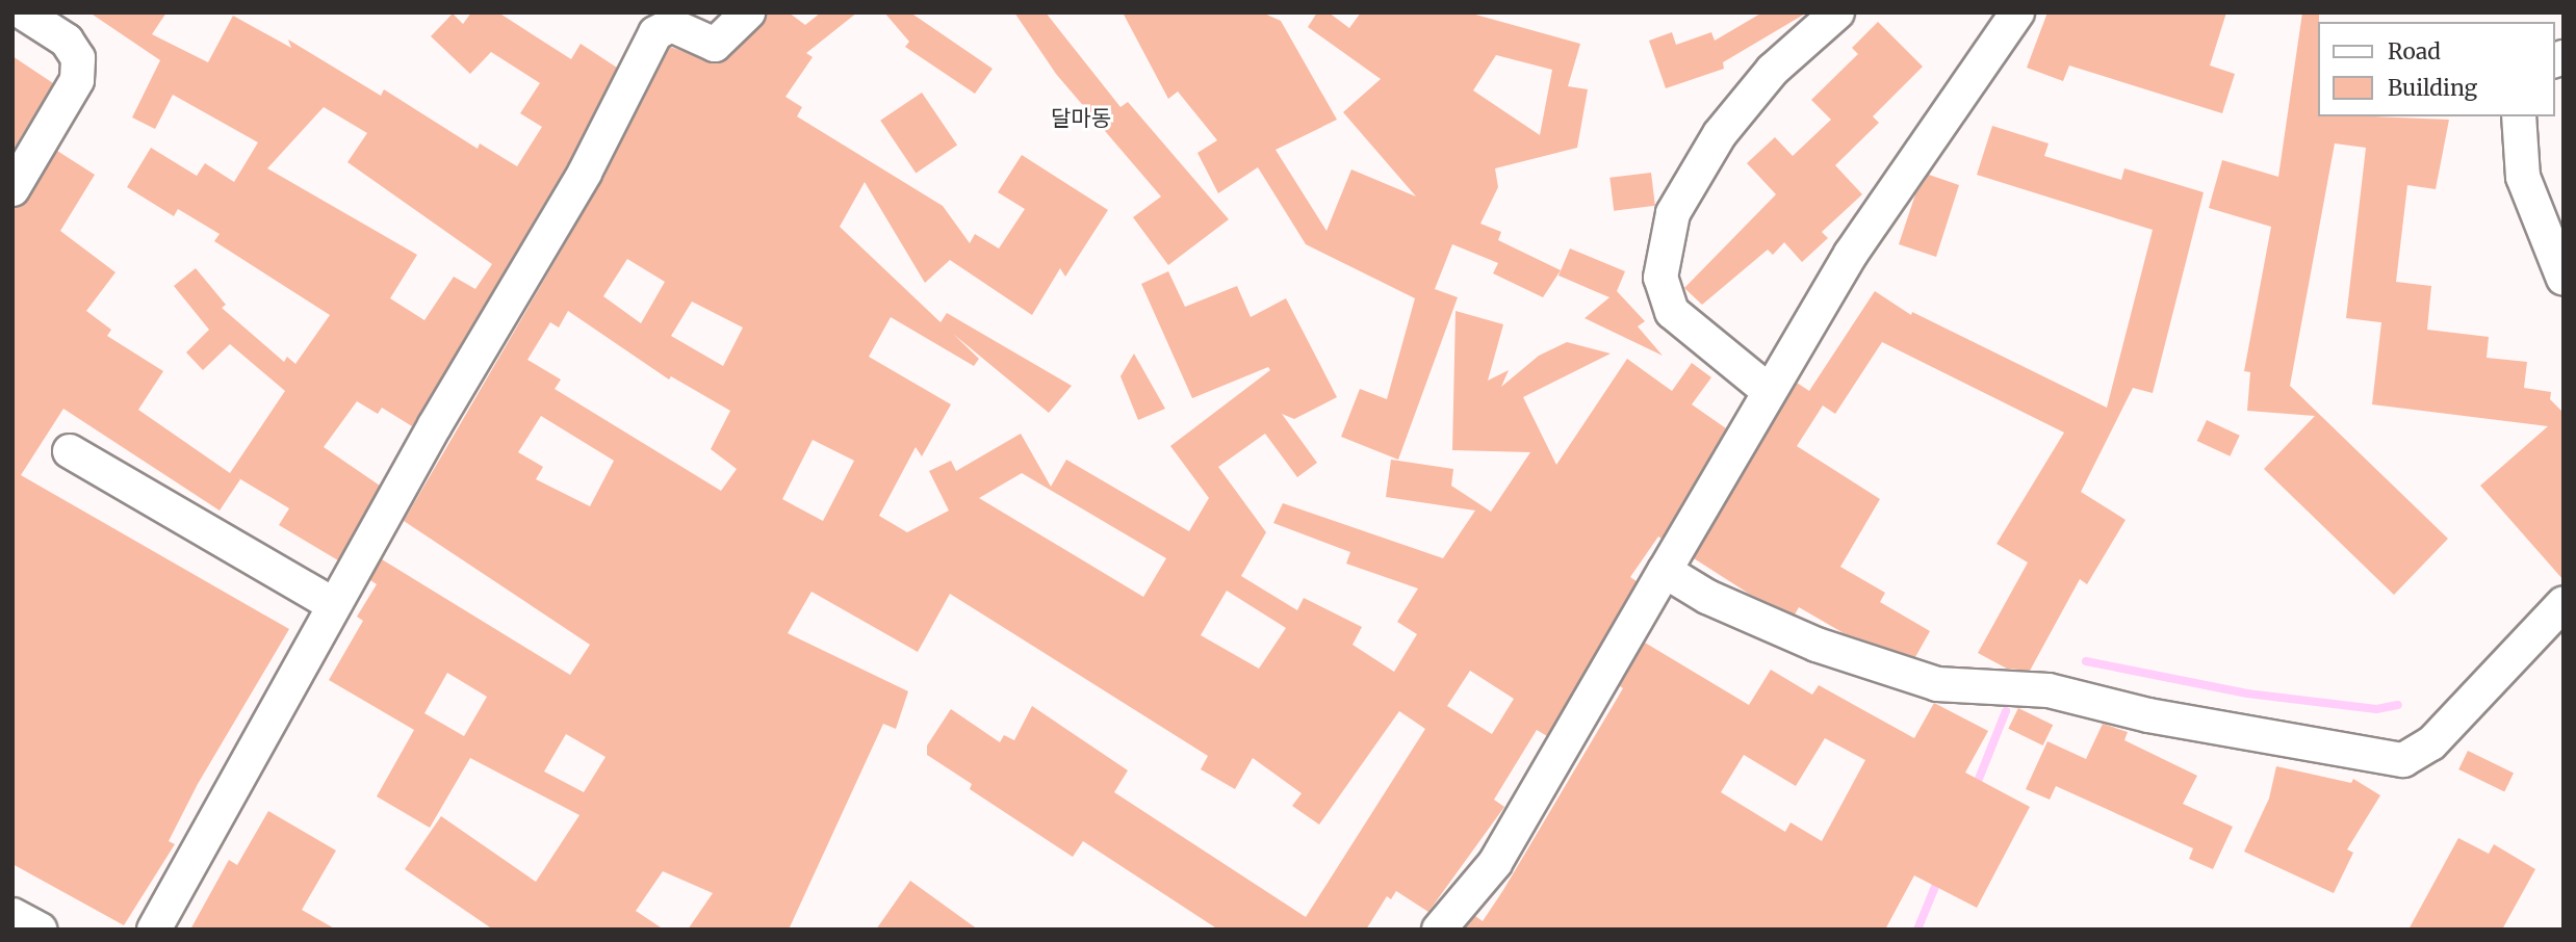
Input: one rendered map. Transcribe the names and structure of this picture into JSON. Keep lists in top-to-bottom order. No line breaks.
{"districts":["달마동"],"legend":["Road","Building"]}
